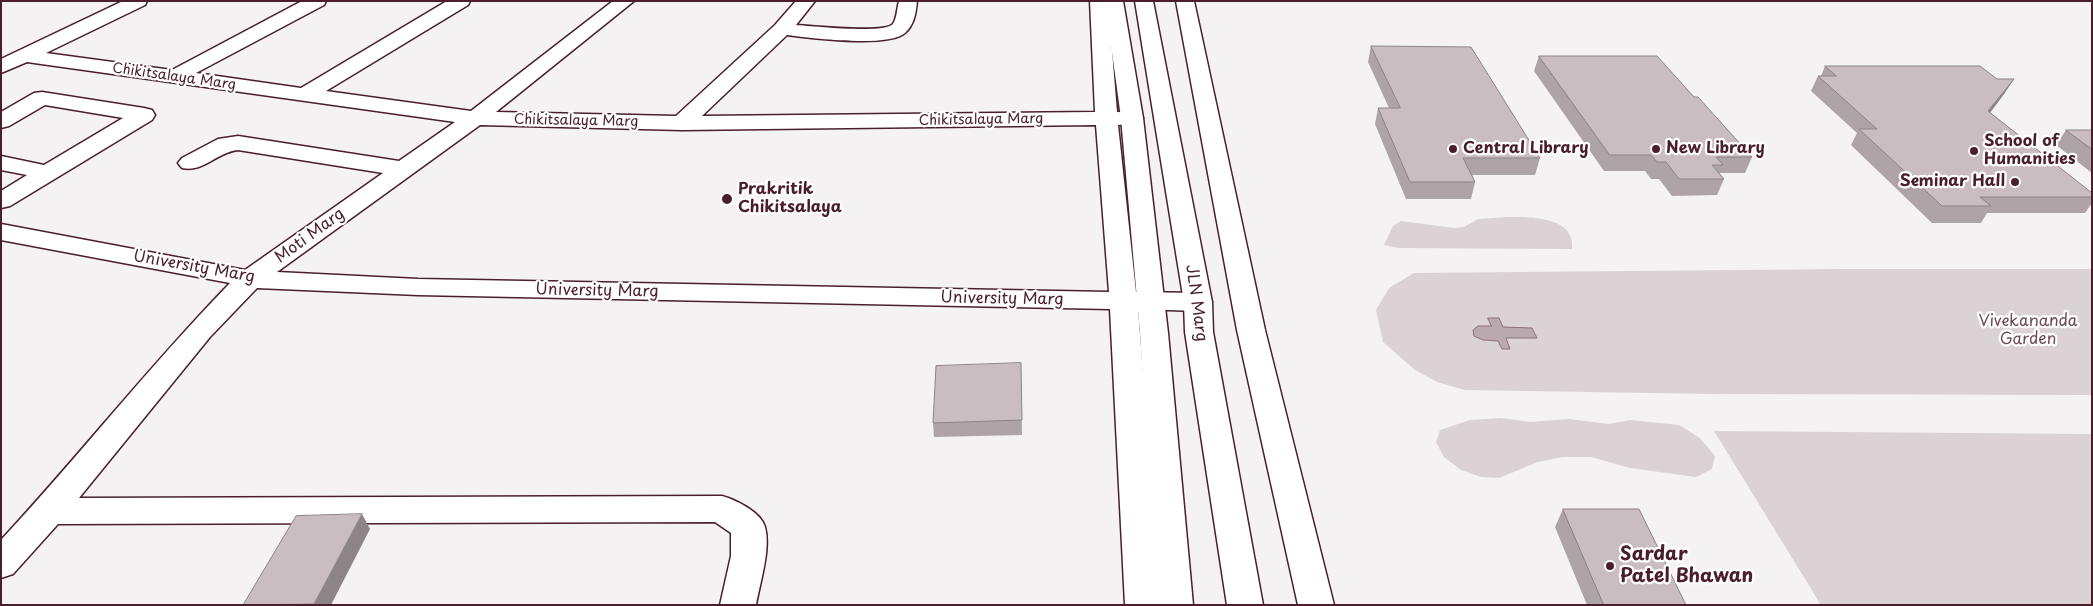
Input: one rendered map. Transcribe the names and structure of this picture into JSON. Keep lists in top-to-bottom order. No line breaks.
{"streets":{"street":["Chikitsalaya Marg","Moti Marg","University Marg","JLN Marg"]},"crossings":[["Chikitsalaya Marg","Moti Marg"],["Moti Marg","University Marg"],["University Marg","JLN Marg"]],"parks":["Vivekananda Garden"],"places":["Central Library","New Library","School of Humanities","Seminar Hall","Prakritik Chikitsalaya","Sardar Patel Bhawan"]}
